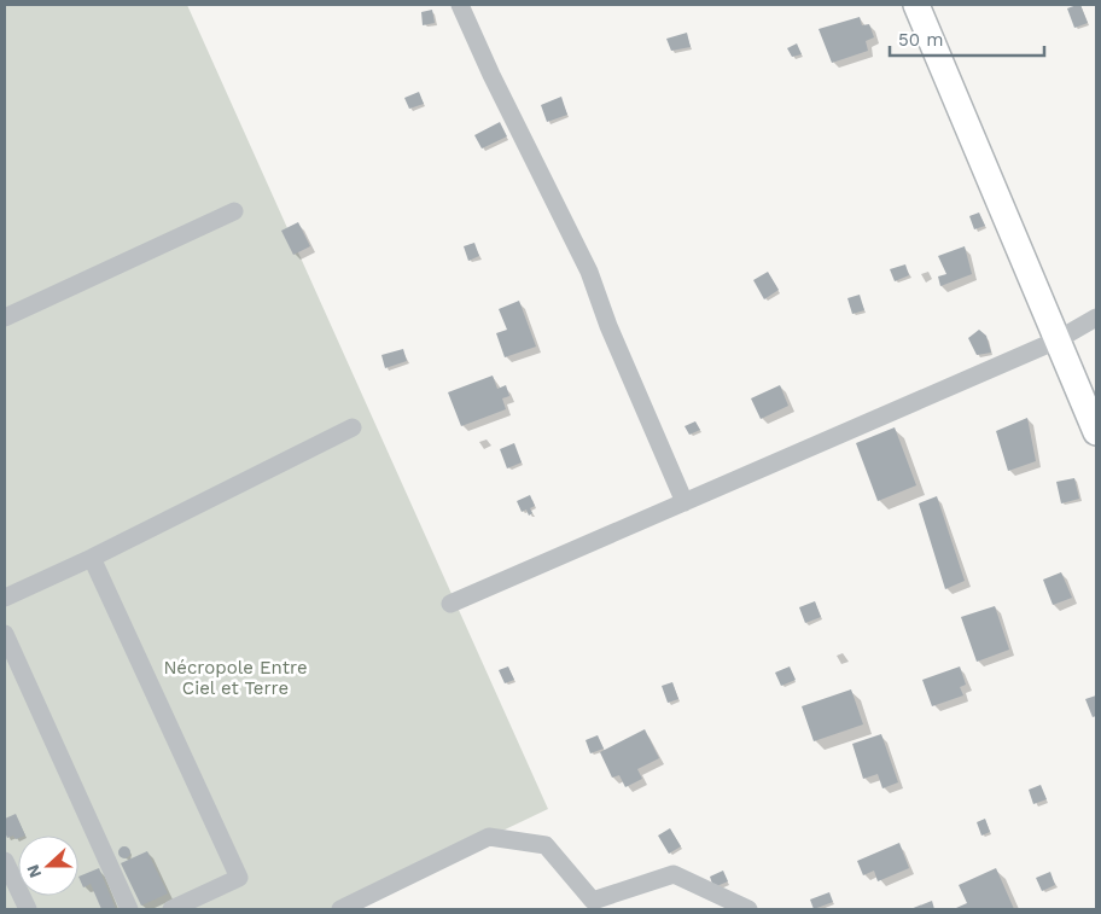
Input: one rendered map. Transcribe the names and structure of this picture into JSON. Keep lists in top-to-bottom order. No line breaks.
{"parks":["Nécropole Entre Ciel et Terre"],"scale_bar":"50 m","north":"left"}
